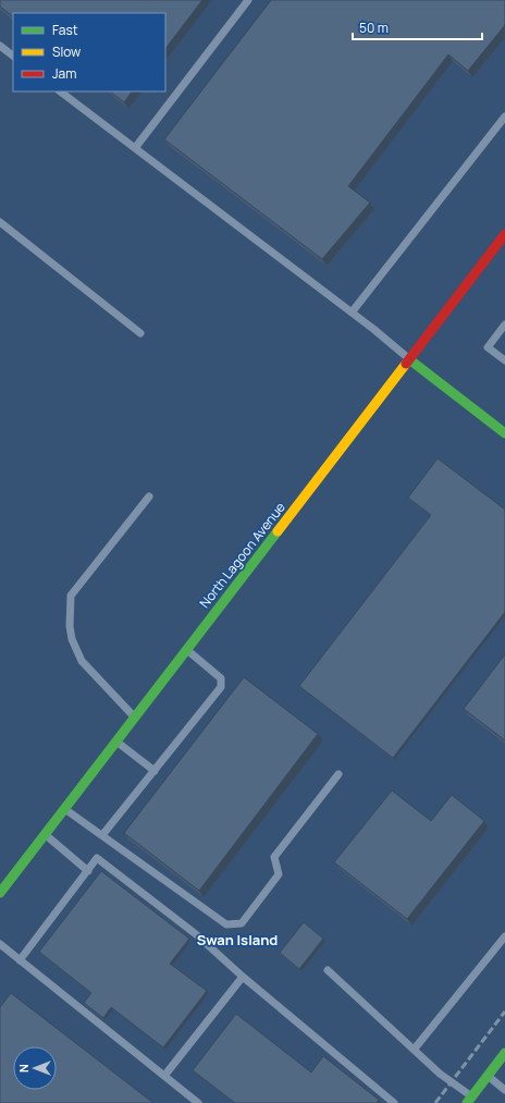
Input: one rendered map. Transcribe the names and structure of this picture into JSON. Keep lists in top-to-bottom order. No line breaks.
{"streets":{"street":["North Lagoon Avenue"]},"districts":["Swan Island"],"legend":["Fast","Slow","Jam"],"scale_bar":"50 m","north":"left"}
